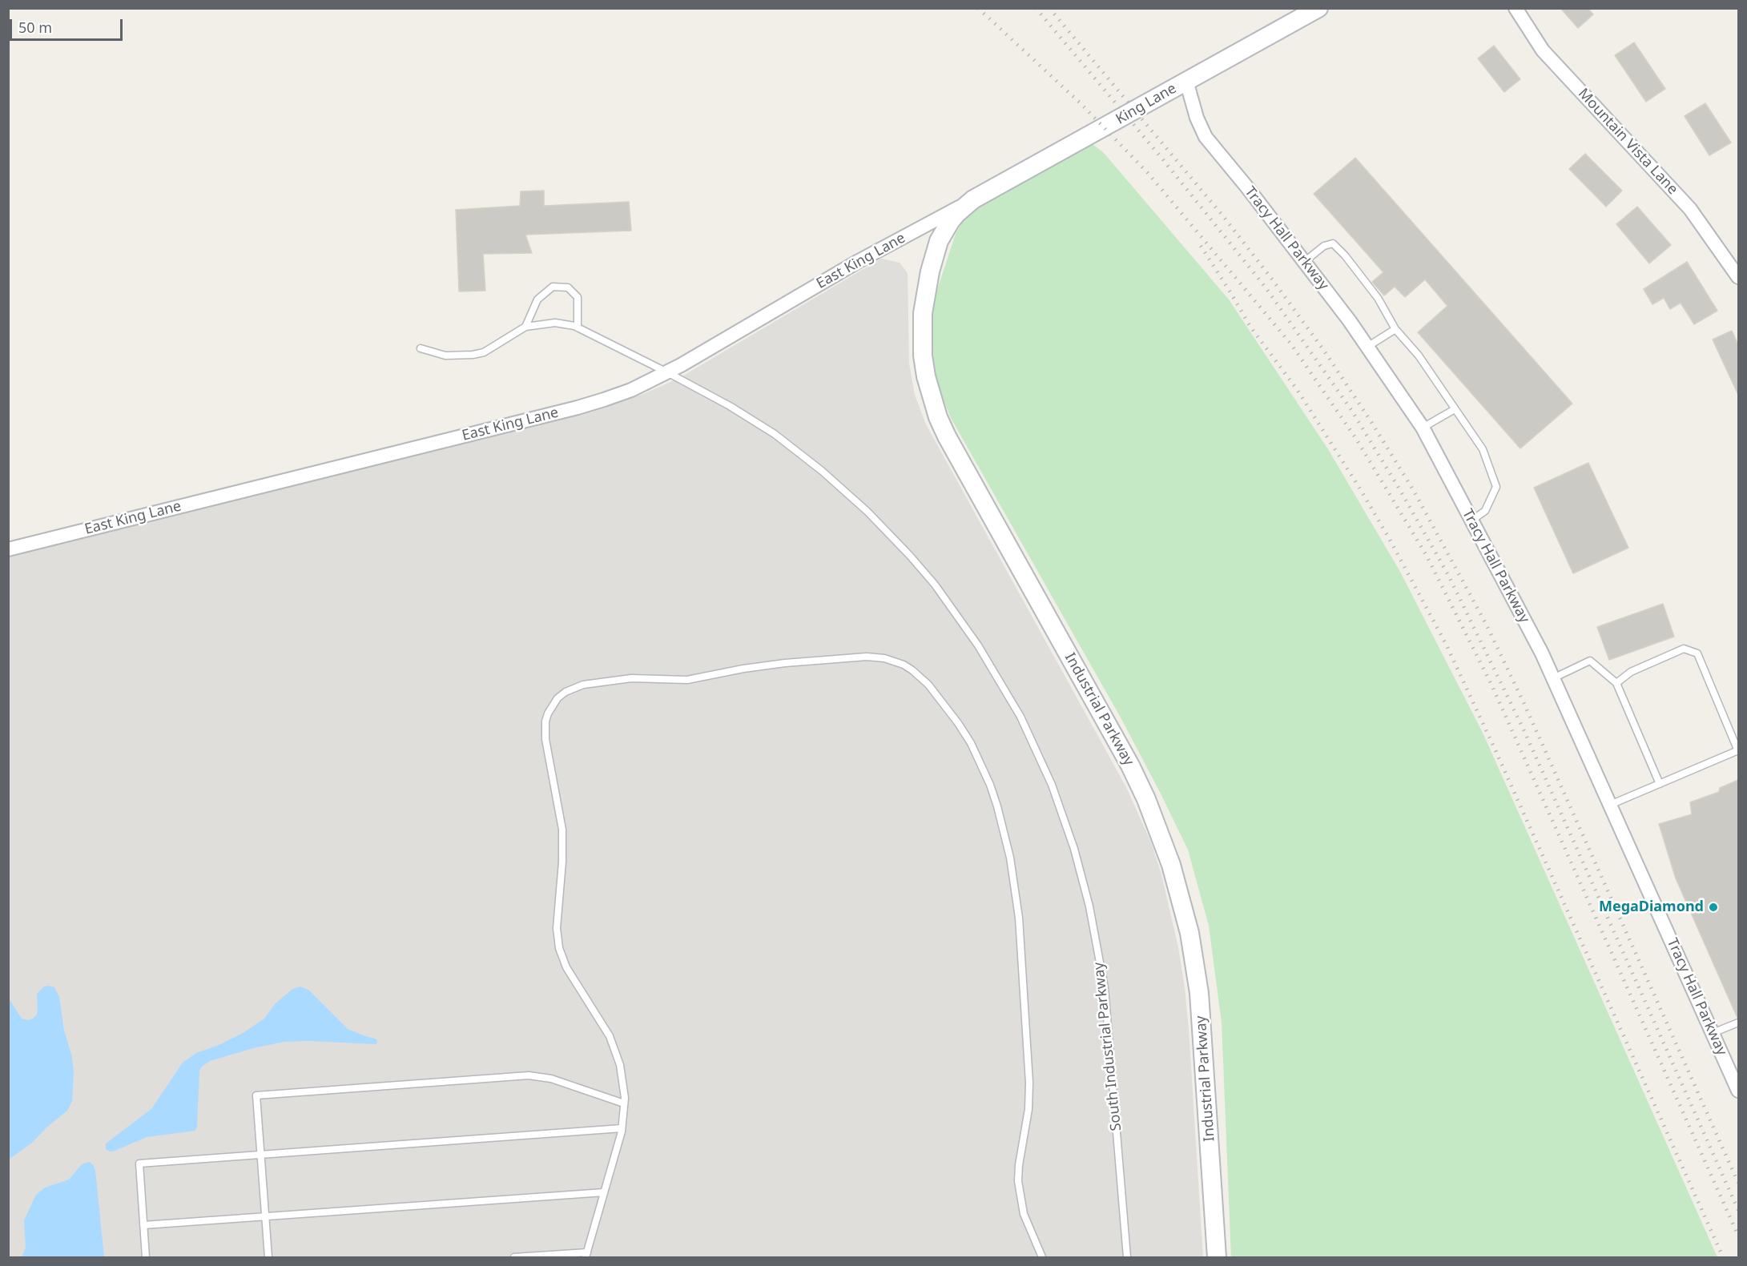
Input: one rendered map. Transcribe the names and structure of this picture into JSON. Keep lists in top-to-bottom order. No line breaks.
{"streets":{"street":["King Lane","Mountain Vista Lane","Tracy Hall Parkway","East King Lane","Industrial Parkway"],"lane":["South Industrial Parkway"]},"crossings":[["King Lane","Tracy Hall Parkway"],["King Lane","East King Lane"],["King Lane","Industrial Parkway"],["East King Lane","Industrial Parkway"],["East King Lane","South Industrial Parkway"]],"places":["MegaDiamond"],"scale_bar":"50 m"}
